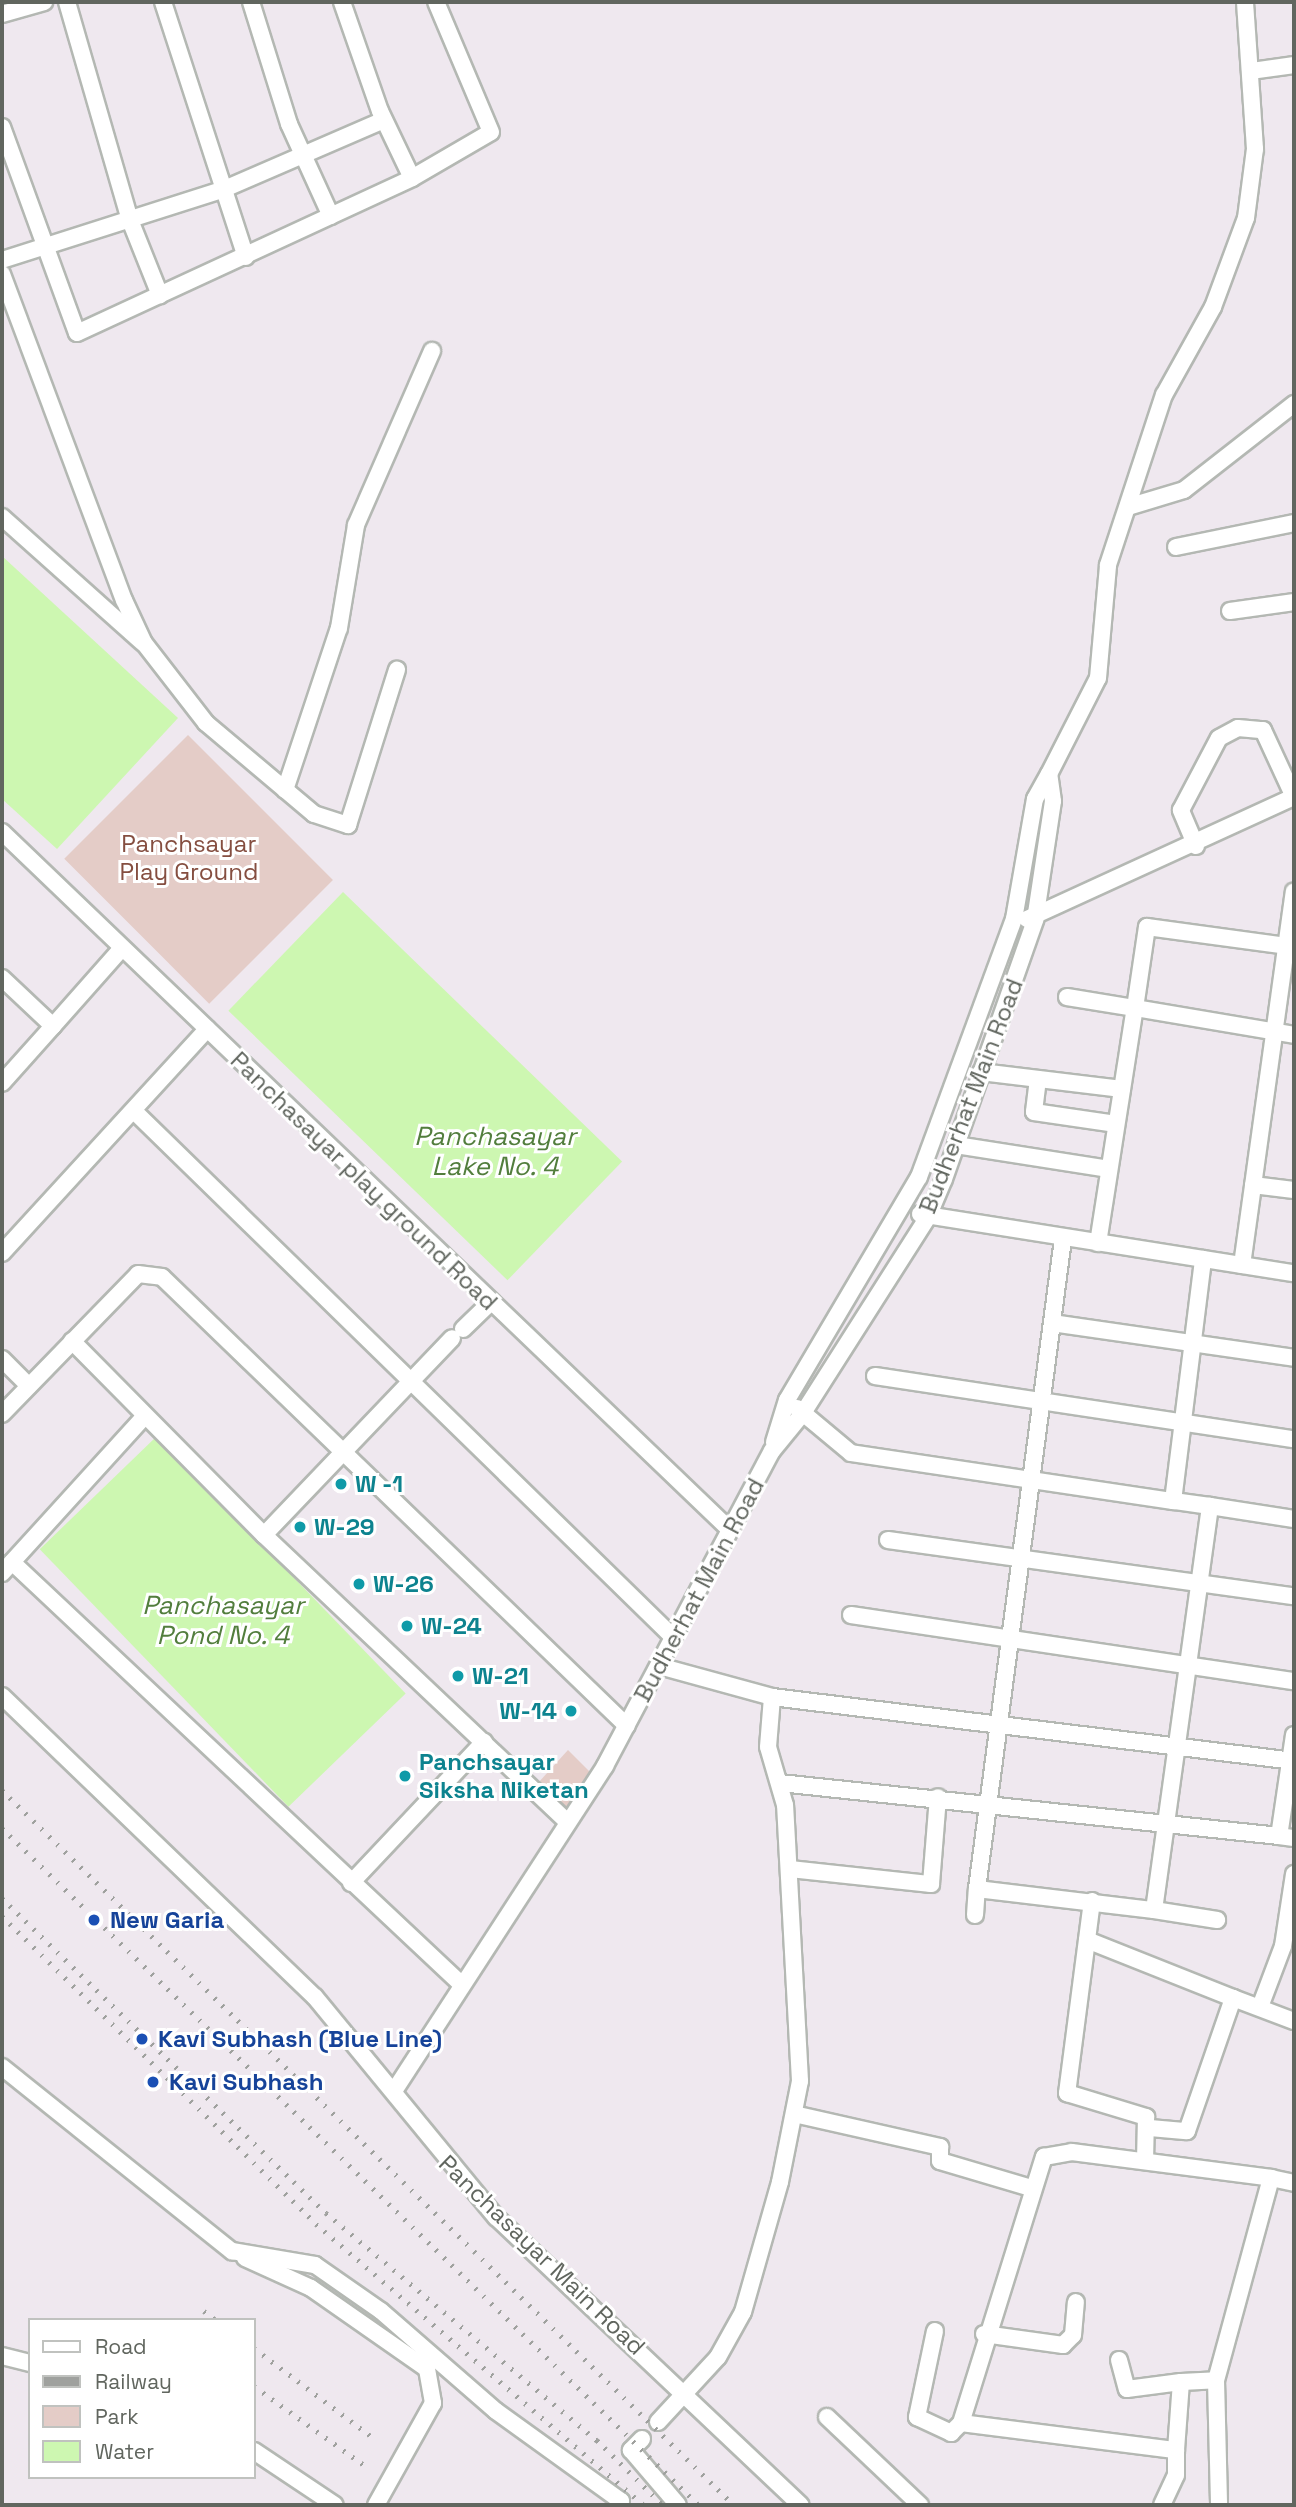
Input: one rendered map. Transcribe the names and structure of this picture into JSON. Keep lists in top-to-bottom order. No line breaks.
{"streets":{"street":["Budherhat Main Road","Panchasayar play ground Road","Panchasayar Main Road"]},"crossings":[["Budherhat Main Road","Panchasayar play ground Road"],["Budherhat Main Road","Panchasayar Main Road"]],"water":["Panchasayar Lake No. 4","Panchasayar Pond No. 4"],"parks":["Panchsayar Play Ground"],"places":["W -1","W-29","W-26","W-24","W-21","W-14","Panchsayar Siksha Niketan","New Garia","Kavi Subhash (Blue Line)","Kavi Subhash"],"legend":["Road","Railway","Park","Water"]}
